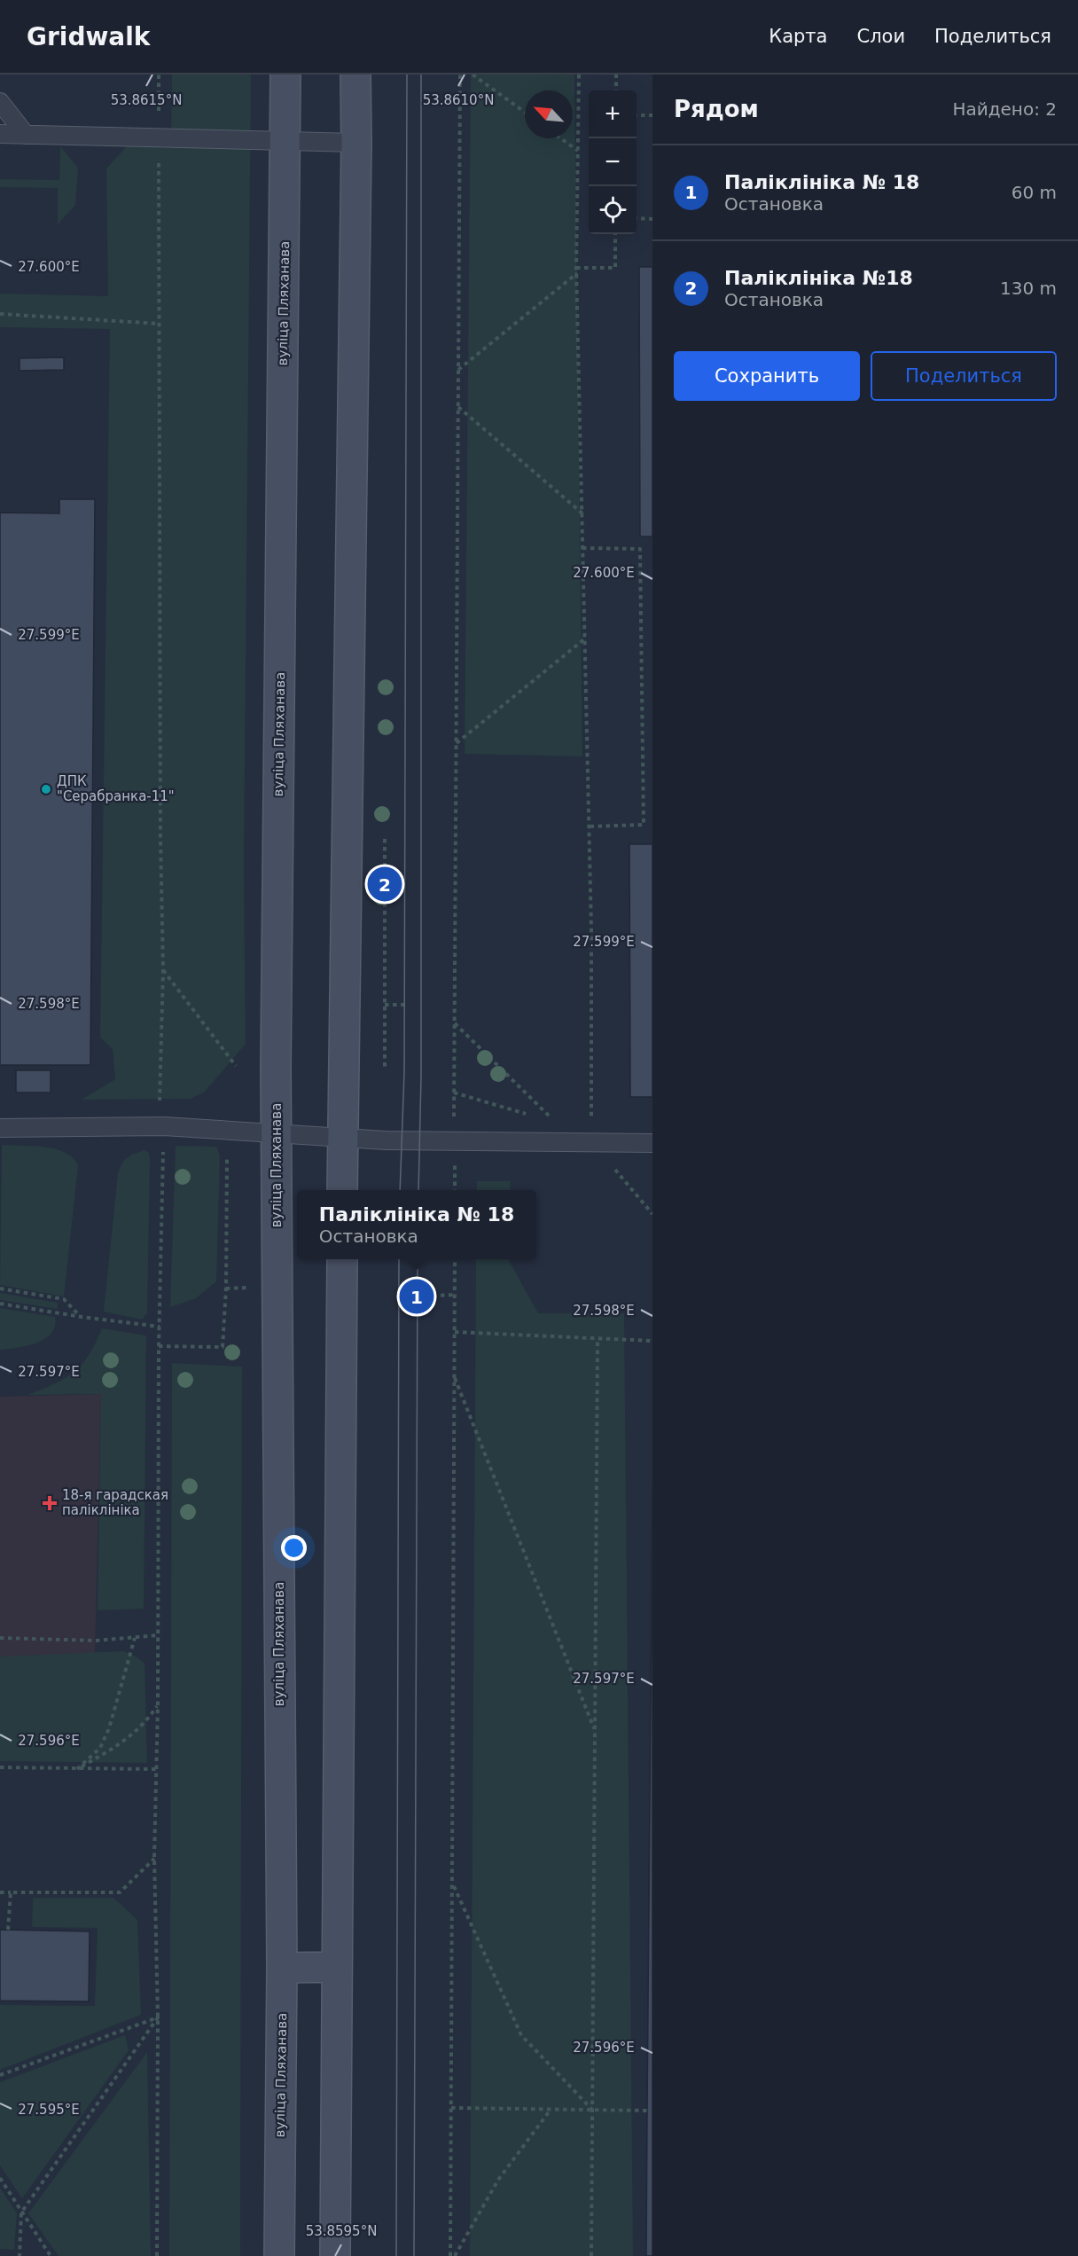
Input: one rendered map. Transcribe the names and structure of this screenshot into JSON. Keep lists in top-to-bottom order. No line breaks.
{"streets":{"main road":["вуліца Пляханава"]},"places":{"other":["ДПК \"Серабранка-11\""],"health":["18-я гарадская паліклініка"]},"north":"top left","page":{"header":"Gridwalk","nav":["Карта","Слои","Поделиться"],"heading":["Рядом","Найдено: 2"],"map_buttons":["+","−"],"list":[{"mark":"1","name":"Паліклініка № 18","note":"Остановка","value":"60 m"},{"mark":"2","name":"Паліклініка №18","note":"Остановка","value":"130 m"}],"buttons":["Сохранить","Поделиться"],"pins":["2","1"],"popup":["Паліклініка № 18","Остановка"]},"coordinates":["53.8615°N","53.8610°N","27.600°E","27.599°E","27.598°E","27.597°E","27.596°E","27.595°E","53.8595°N"]}
